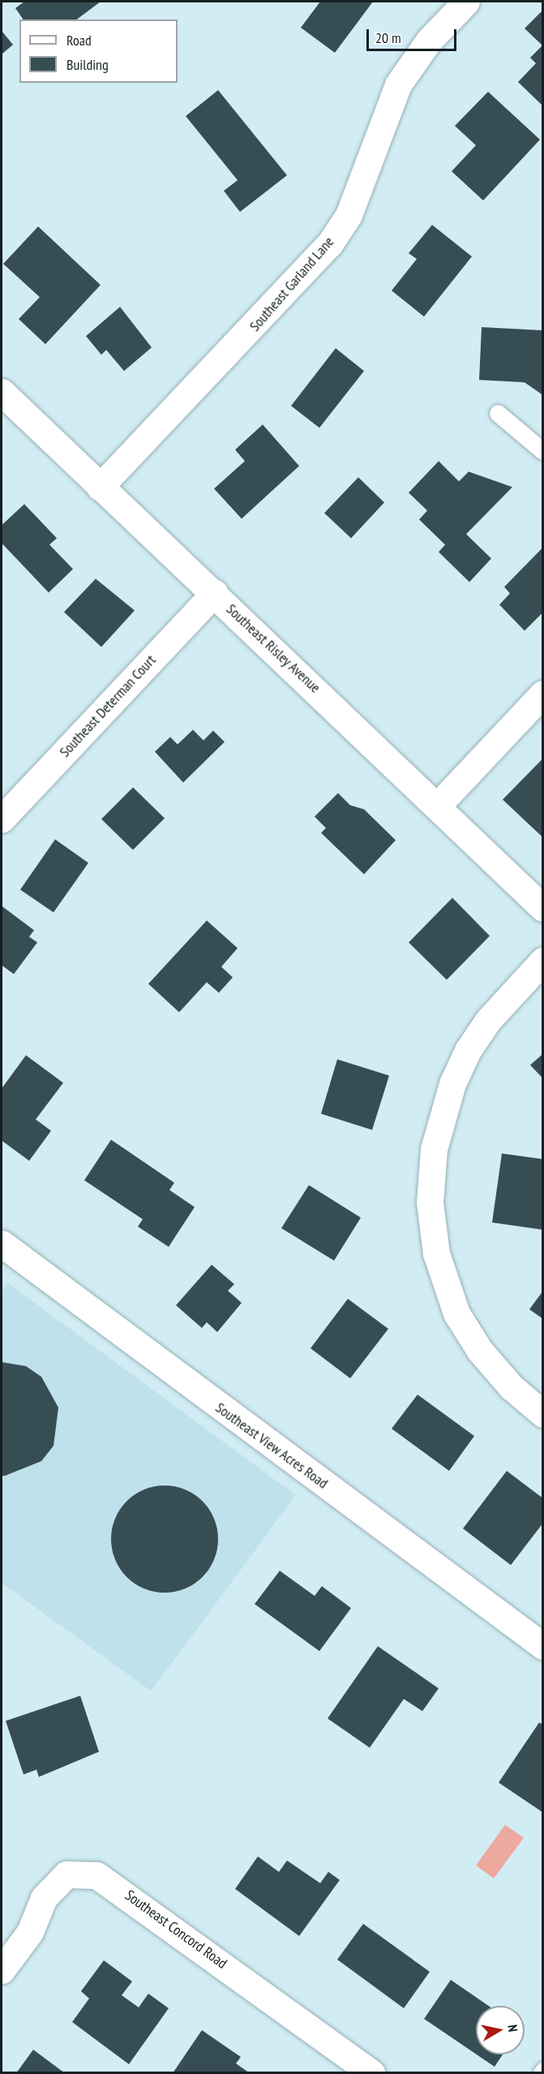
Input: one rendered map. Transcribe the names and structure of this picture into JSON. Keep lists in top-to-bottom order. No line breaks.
{"streets":{"street":["Southeast Garland Lane","Southeast Risley Avenue","Southeast Determan Court","Southeast View Acres Road","Southeast Concord Road"]},"crossings":[["Southeast Garland Lane","Southeast Risley Avenue"],["Southeast Risley Avenue","Southeast Determan Court"]],"legend":["Road","Building"],"scale_bar":"20 m","north":"right"}
